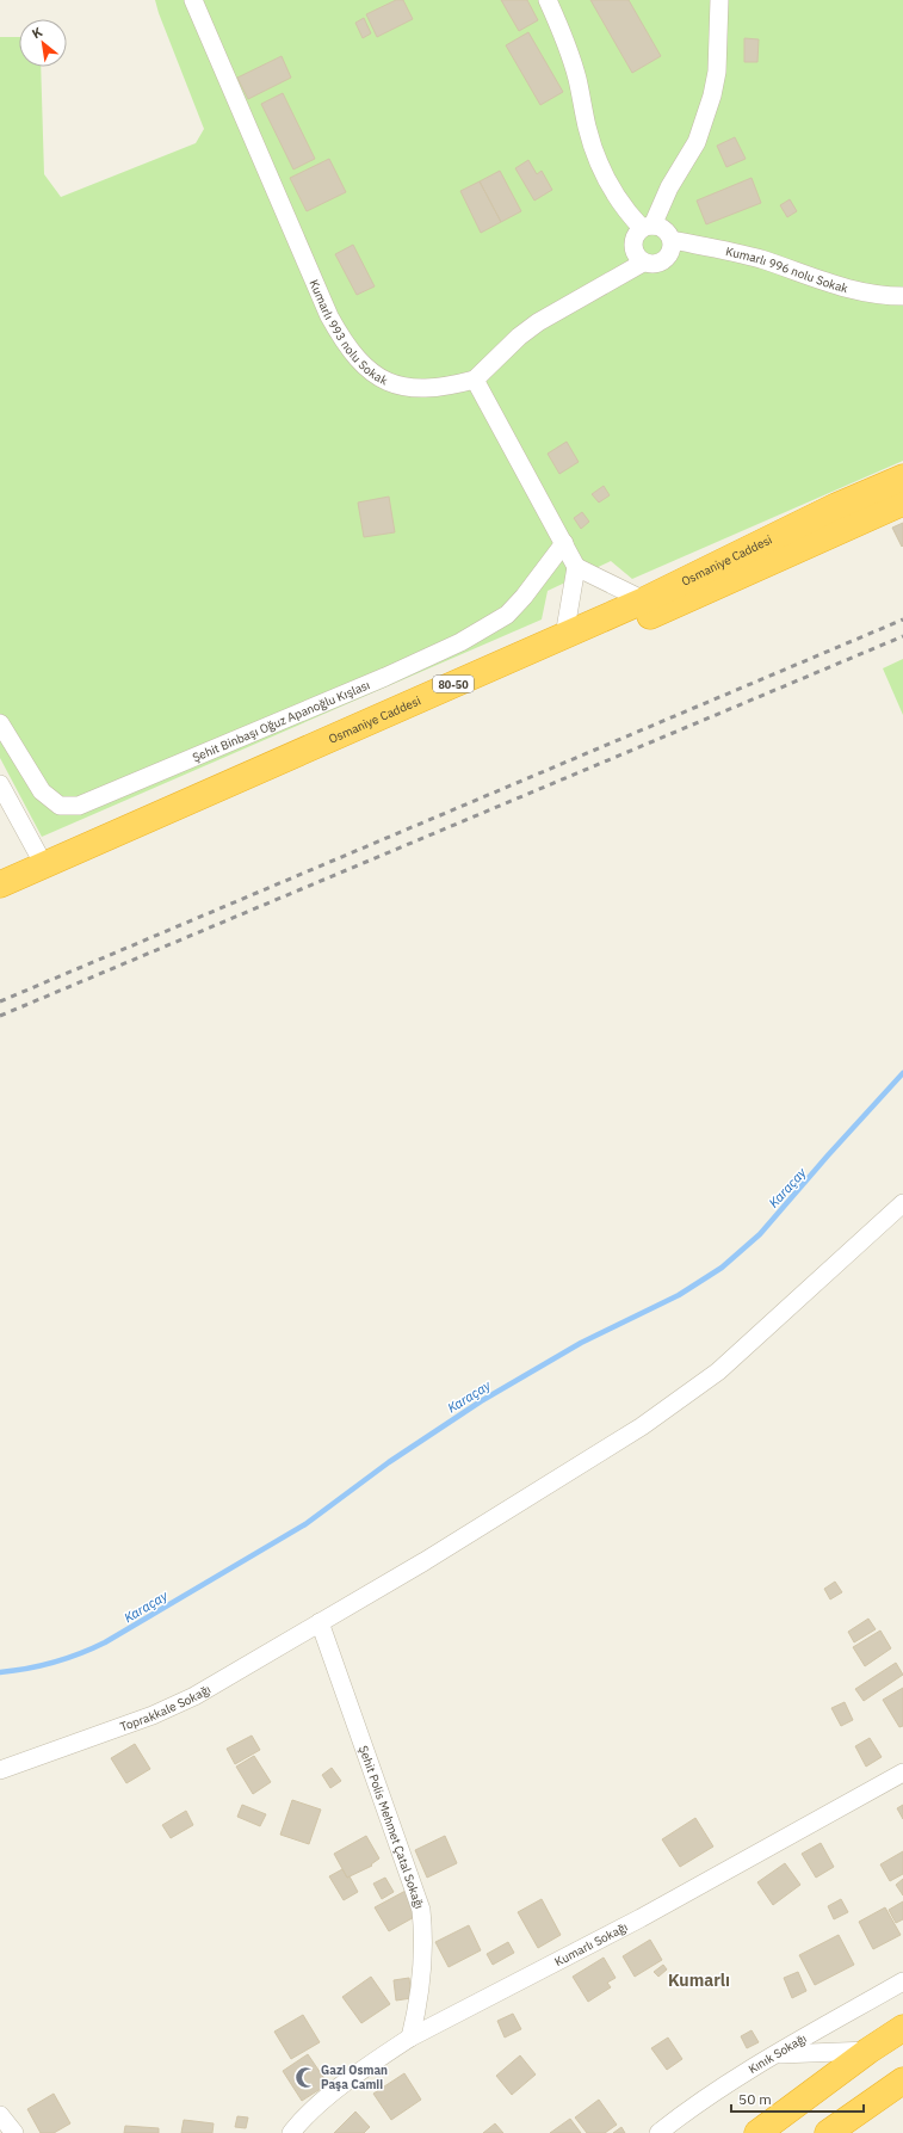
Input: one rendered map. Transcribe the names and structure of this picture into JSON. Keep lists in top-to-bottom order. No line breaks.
{"streets":{"highway":["Osmaniye Caddesi","80-50"],"street":["Kumarlı 996 nolu Sokak","Kumarlı 993 nolu Sokak","Şehit Binbaşı Oğuz Apanoğlu Kışlası","Toprakkale Sokağı","Şehit Polis Mehmet Çatal Sokağı","Kumarlı Sokağı","Kınık Sokağı"]},"crossings":[["Toprakkale Sokağı","Şehit Polis Mehmet Çatal Sokağı"],["Şehit Polis Mehmet Çatal Sokağı","Kumarlı Sokağı"]],"districts":["Kumarlı"],"water":["Karaçay"],"places":{"mosque":["Gazi Osman Paşa Camii"]},"scale_bar":"50 m","north":"top left"}
